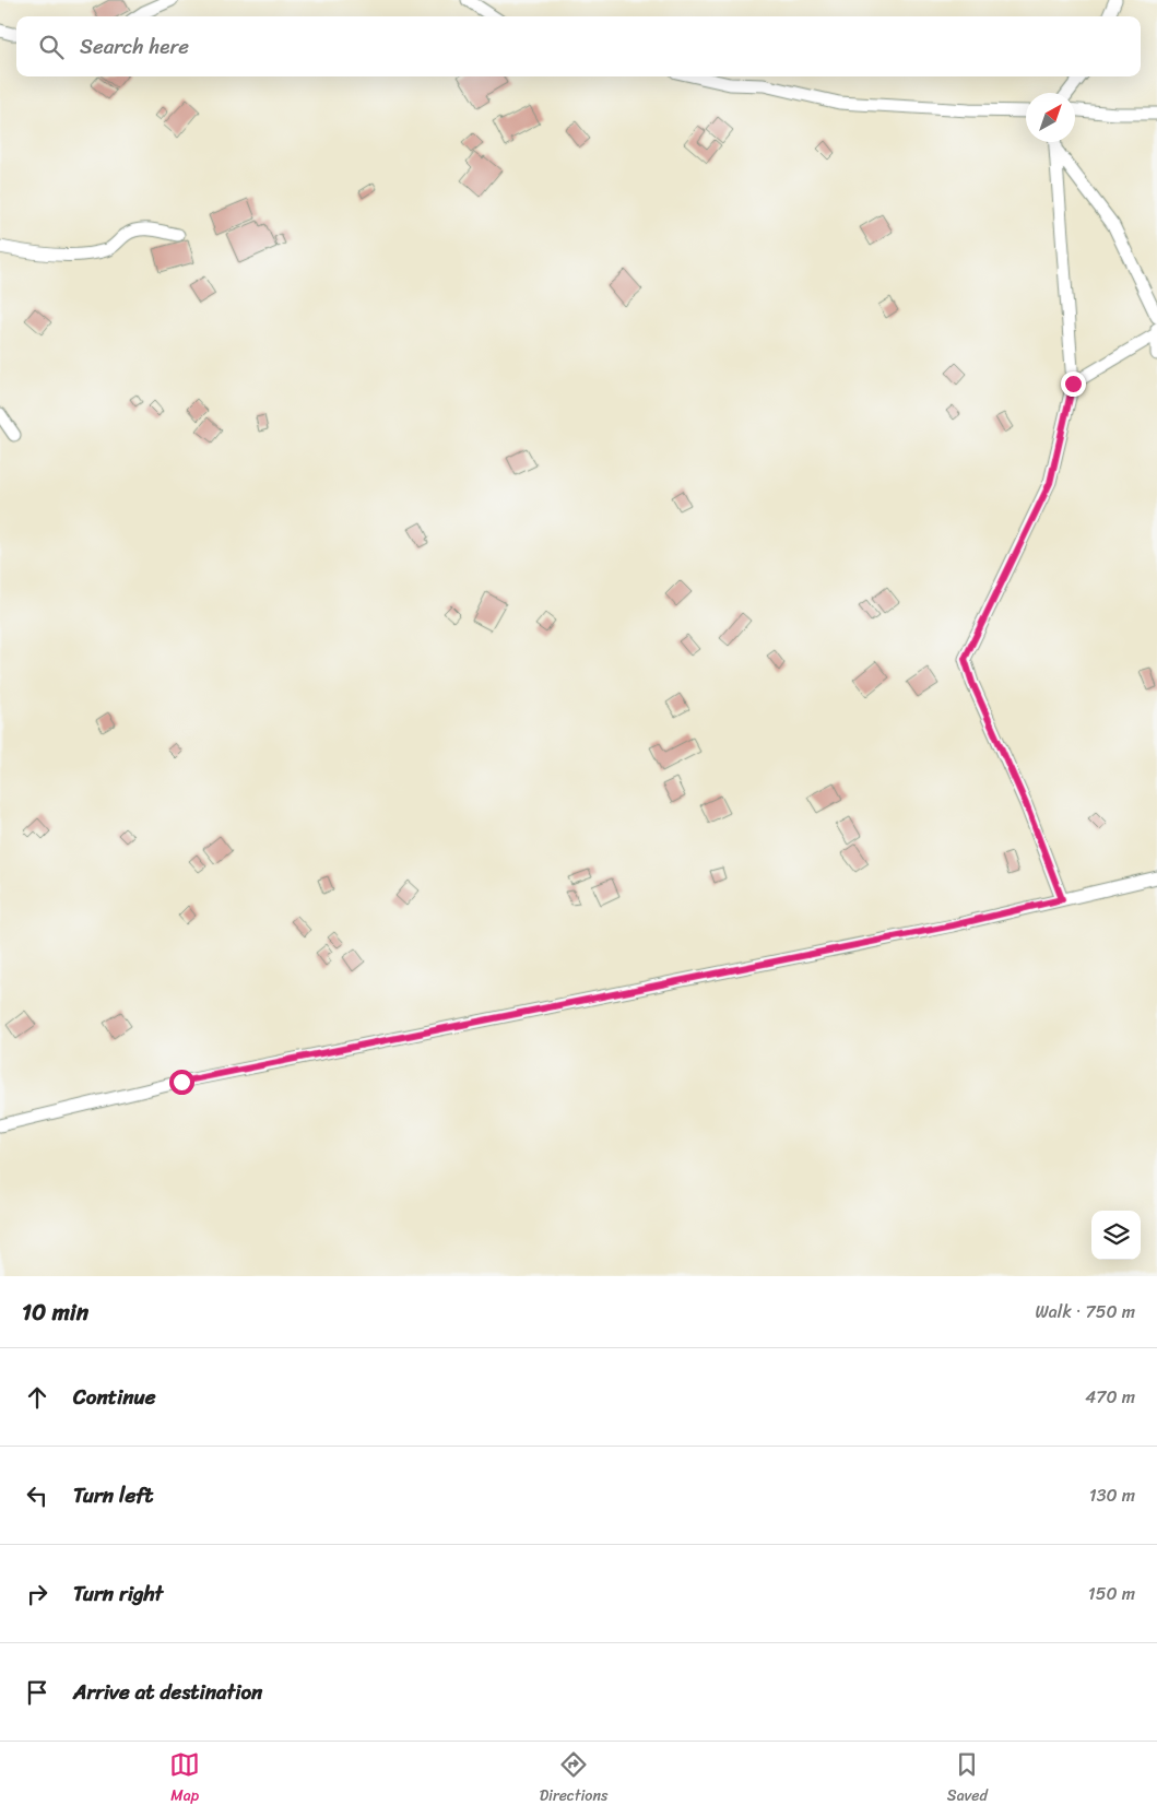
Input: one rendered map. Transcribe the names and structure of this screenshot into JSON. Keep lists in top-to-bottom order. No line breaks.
{"north":"top right","page":{"search":"Search here","heading":["10 min","Walk · 750 m"],"list":[["Continue","470 m"],["Turn left","130 m"],["Turn right","150 m"],"Arrive at destination"],"nav":["Map","Directions","Saved"]}}
